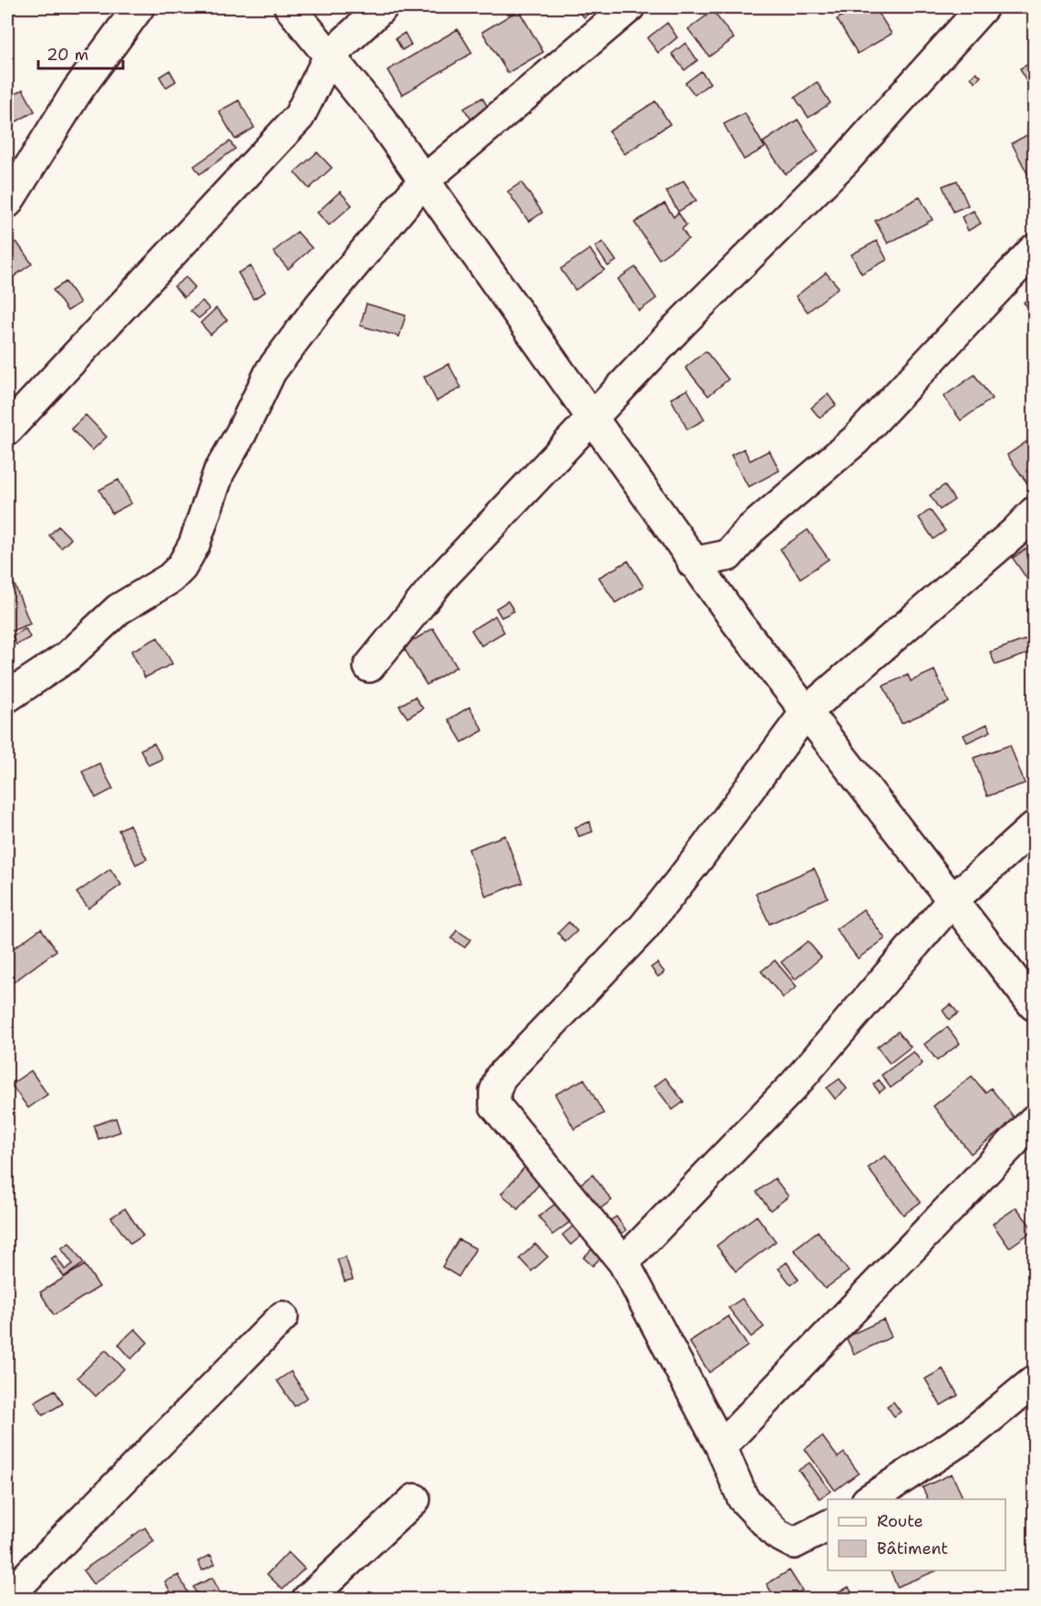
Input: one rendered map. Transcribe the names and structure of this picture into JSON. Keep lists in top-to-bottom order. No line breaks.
{"legend":["Route","Bâtiment"],"scale_bar":"20 m"}
